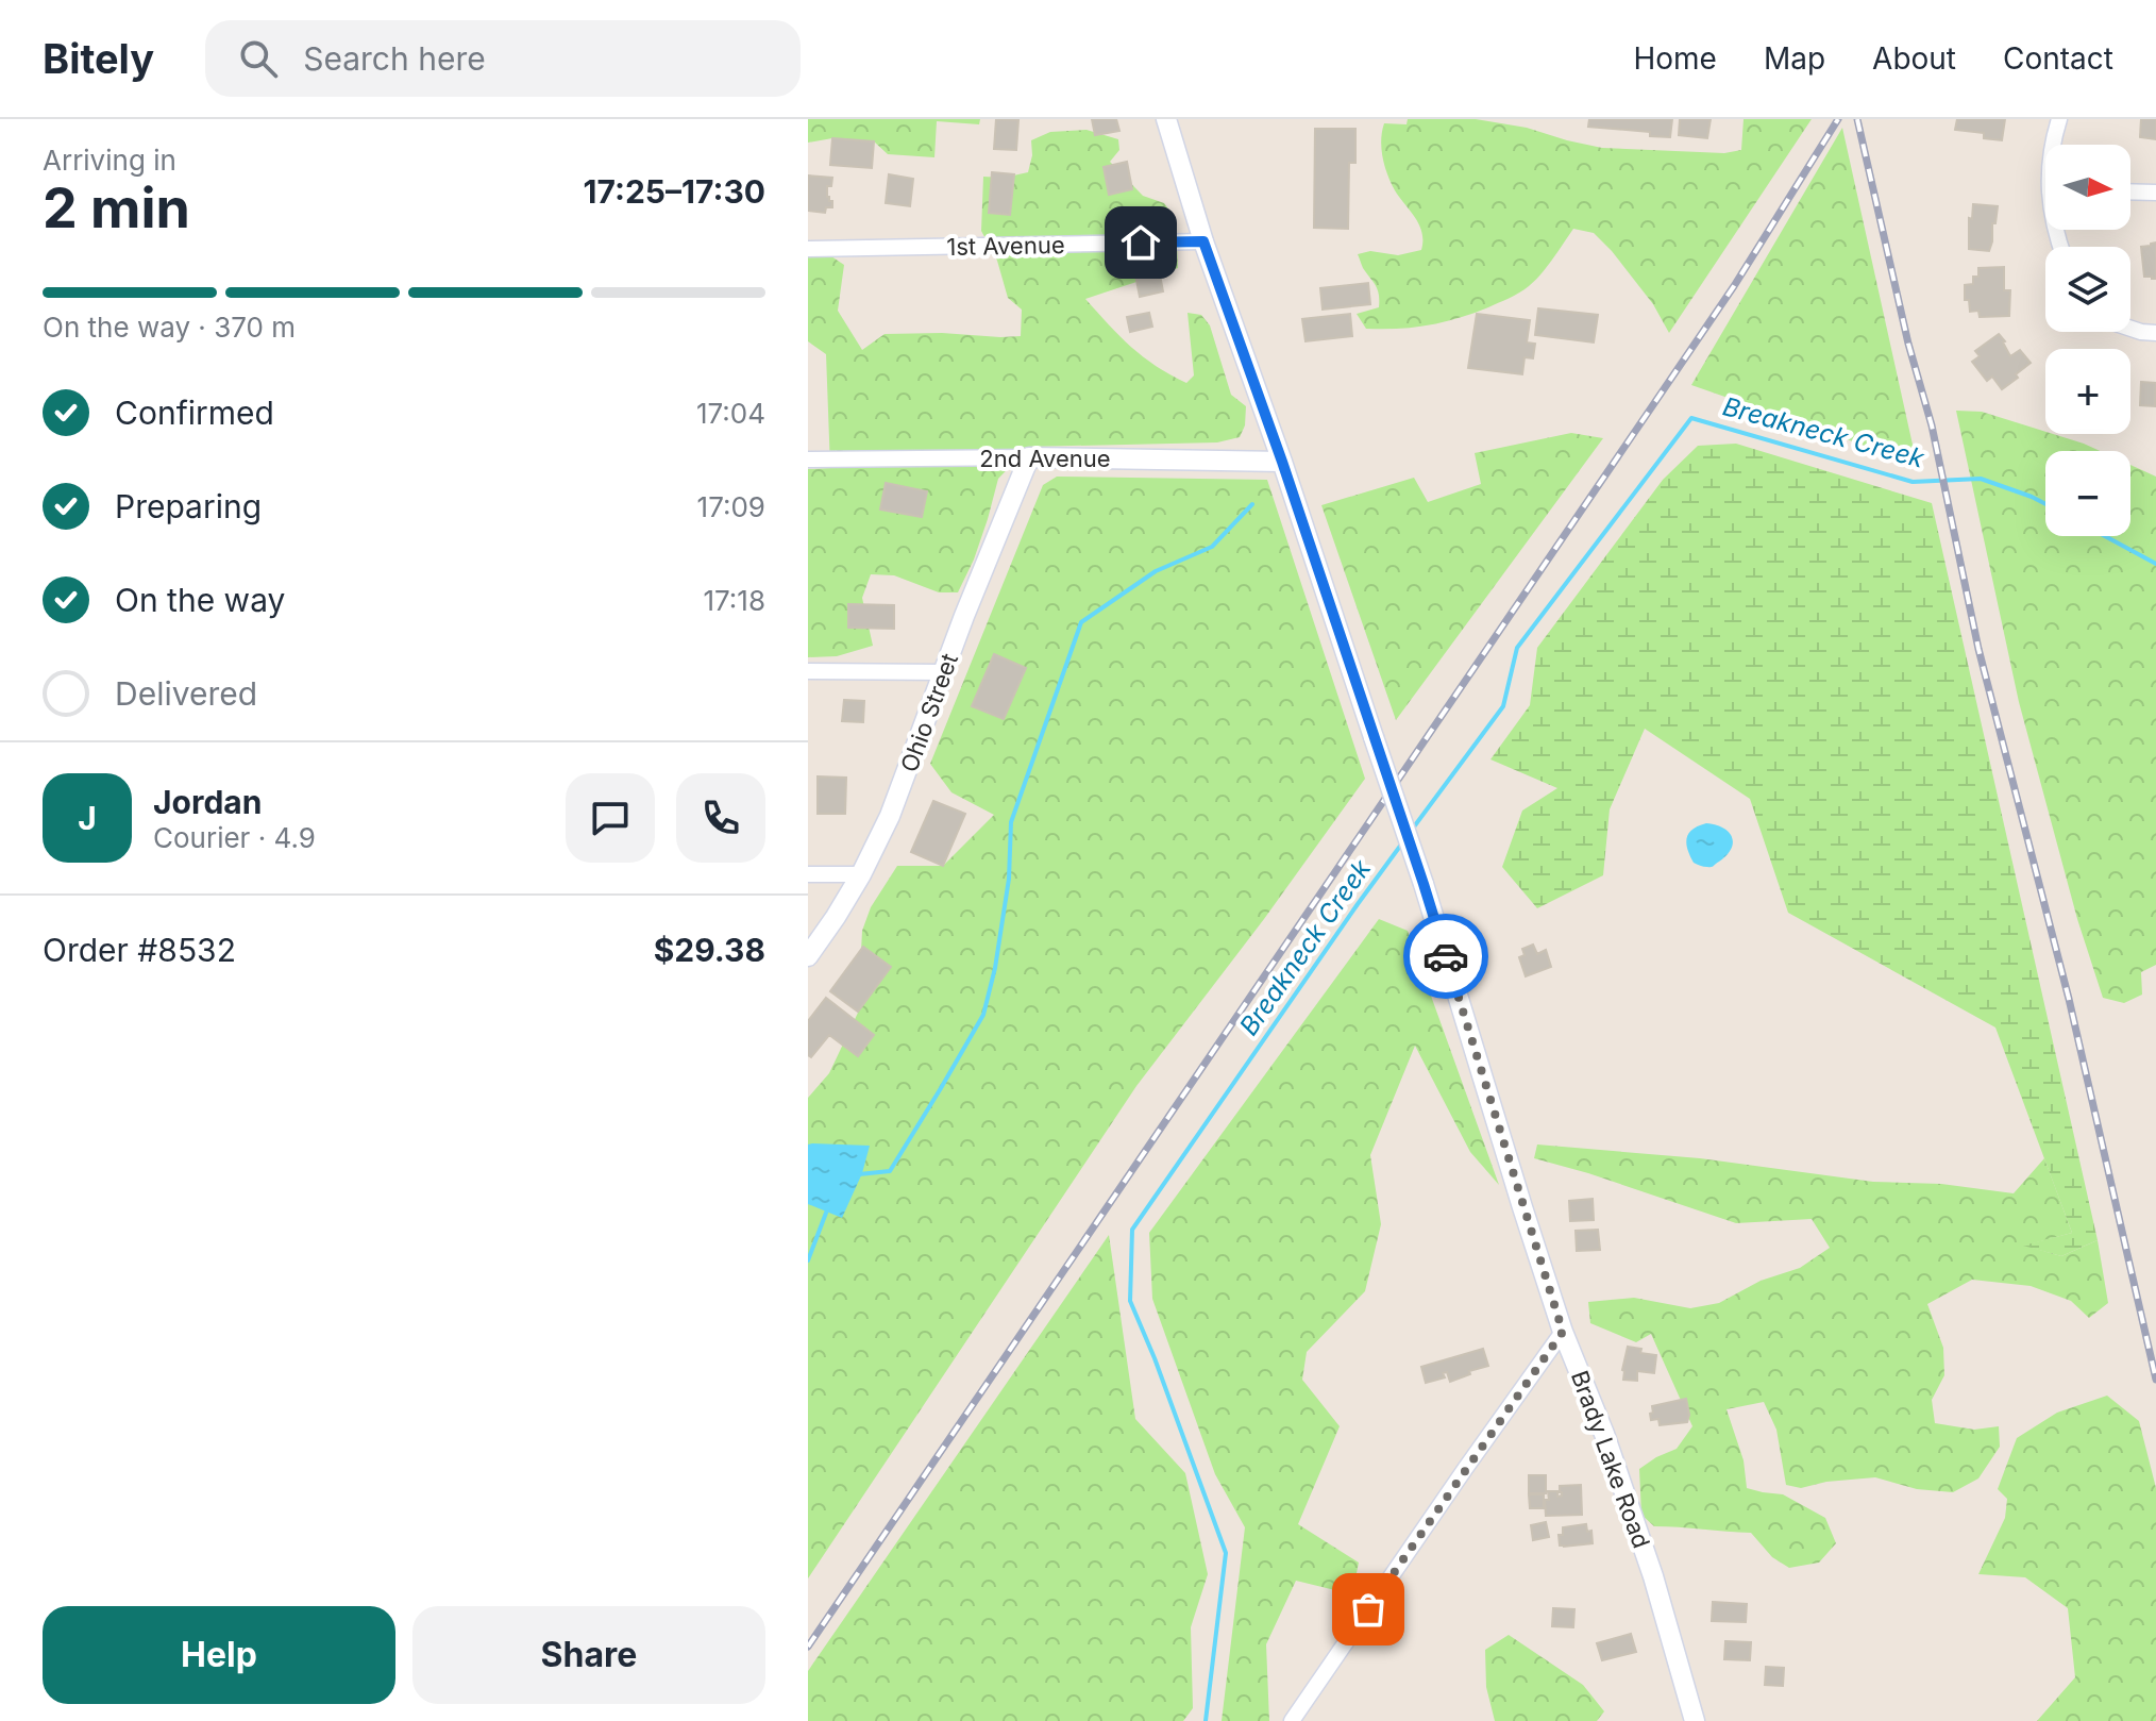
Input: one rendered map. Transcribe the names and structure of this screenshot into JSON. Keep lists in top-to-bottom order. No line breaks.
{"streets":{"street":["1st Avenue","2nd Avenue","Ohio Street","Brady Lake Road"]},"crossings":[["1st Avenue","Brady Lake Road"],["2nd Avenue","Ohio Street"],["2nd Avenue","Brady Lake Road"]],"water":["Breakneck Creek"],"north":"right","page":{"header":"Bitely","search":"Search here","nav":["Home","Map","About","Contact"],"heading":["2 min","Arriving in","17:25–17:30"],"panel":["Jordan","Courier · 4.9","Order #8532","$29.38"],"map_buttons":["+","−"],"bar":"On the way · 370 m","list":[["Confirmed","17:04"],["Preparing","17:09"],["On the way","17:18"],"Delivered"],"round":"J","buttons":["Help","Share"]}}
